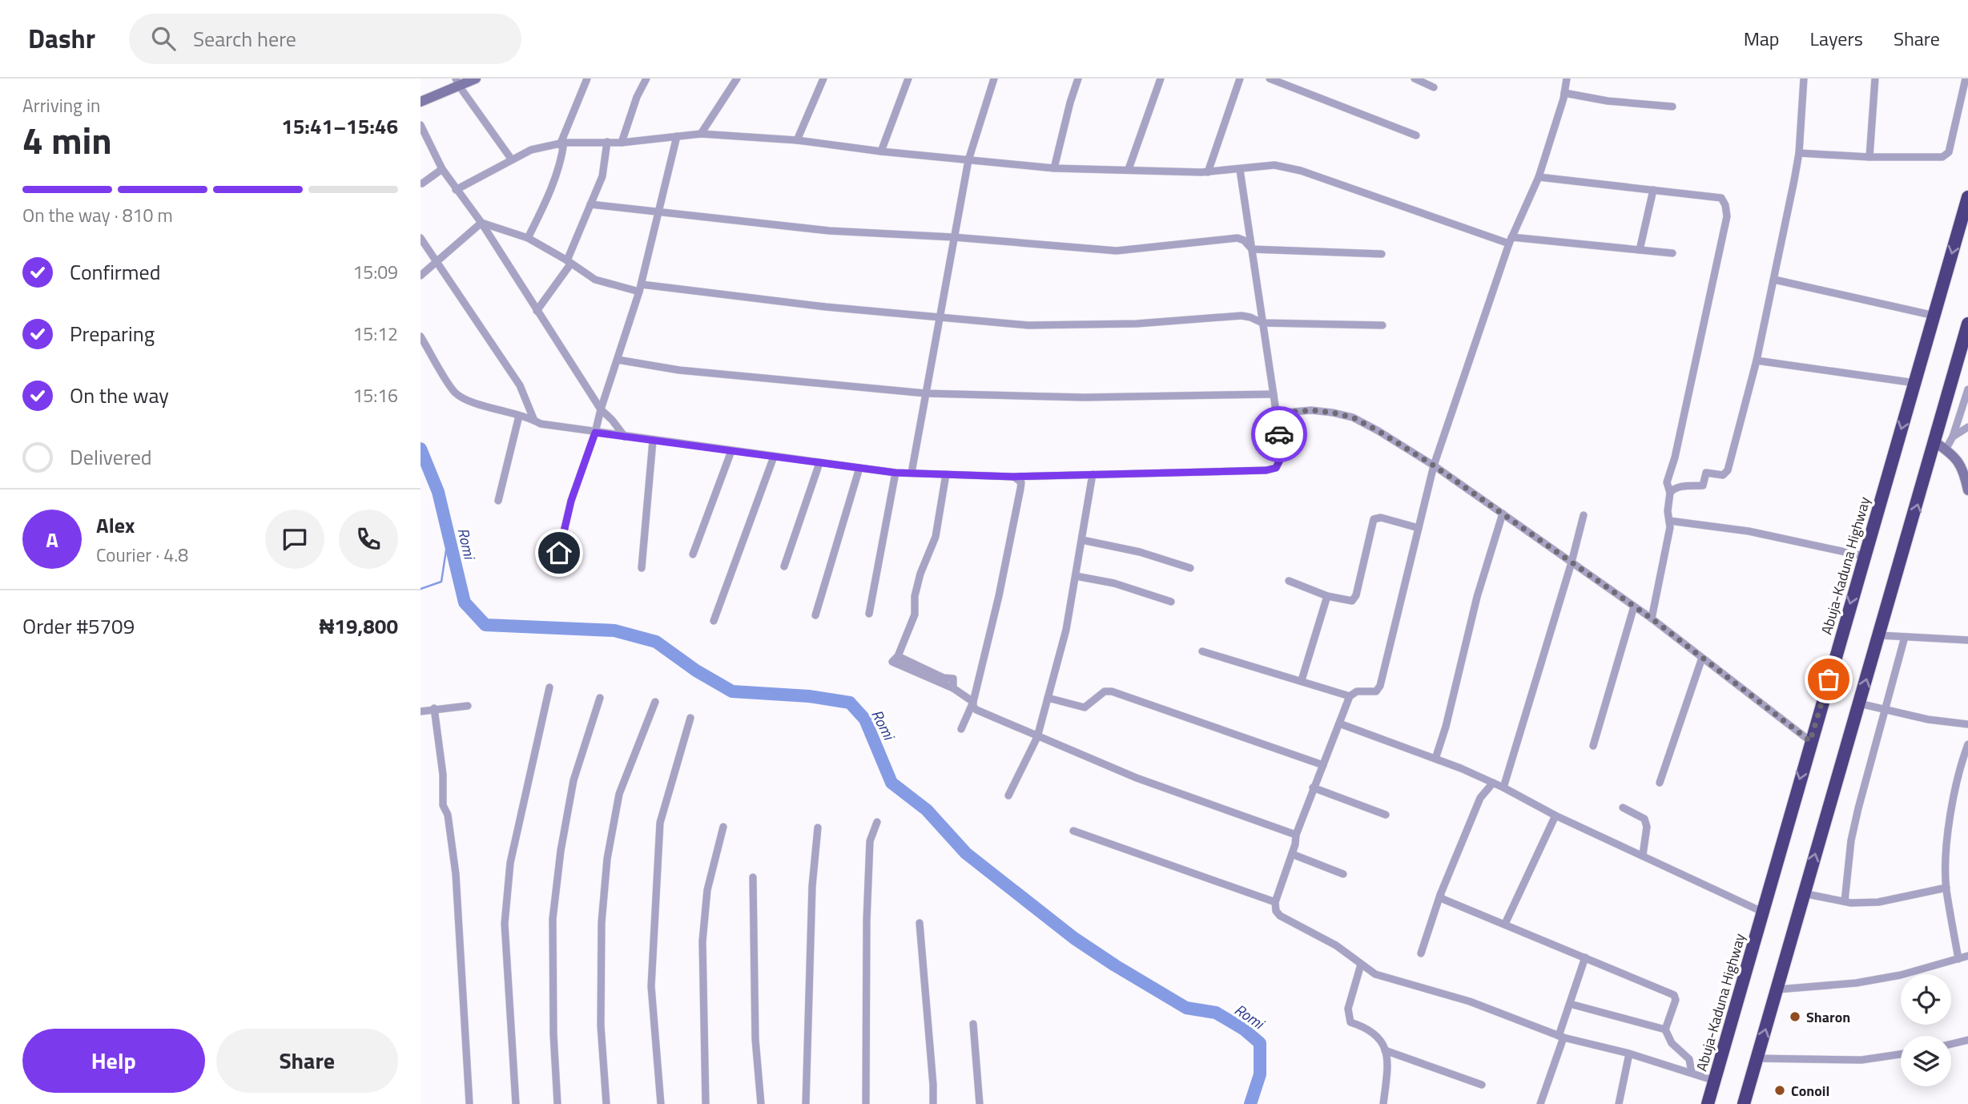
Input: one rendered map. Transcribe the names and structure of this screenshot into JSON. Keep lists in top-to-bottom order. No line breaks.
{"streets":{"highway":["Abuja-Kaduna Highway"]},"water":["Romi"],"places":["Sharon","Conoil"],"page":{"header":"Dashr","search":"Search here","nav":["Map","Layers","Share"],"heading":["4 min","Arriving in","15:41–15:46"],"panel":["Alex","Courier · 4.8","Order #5709","₦19,800"],"bar":"On the way · 810 m","list":[["Confirmed","15:09"],["Preparing","15:12"],["On the way","15:16"],"Delivered"],"round":"A","buttons":["Help","Share"]}}
